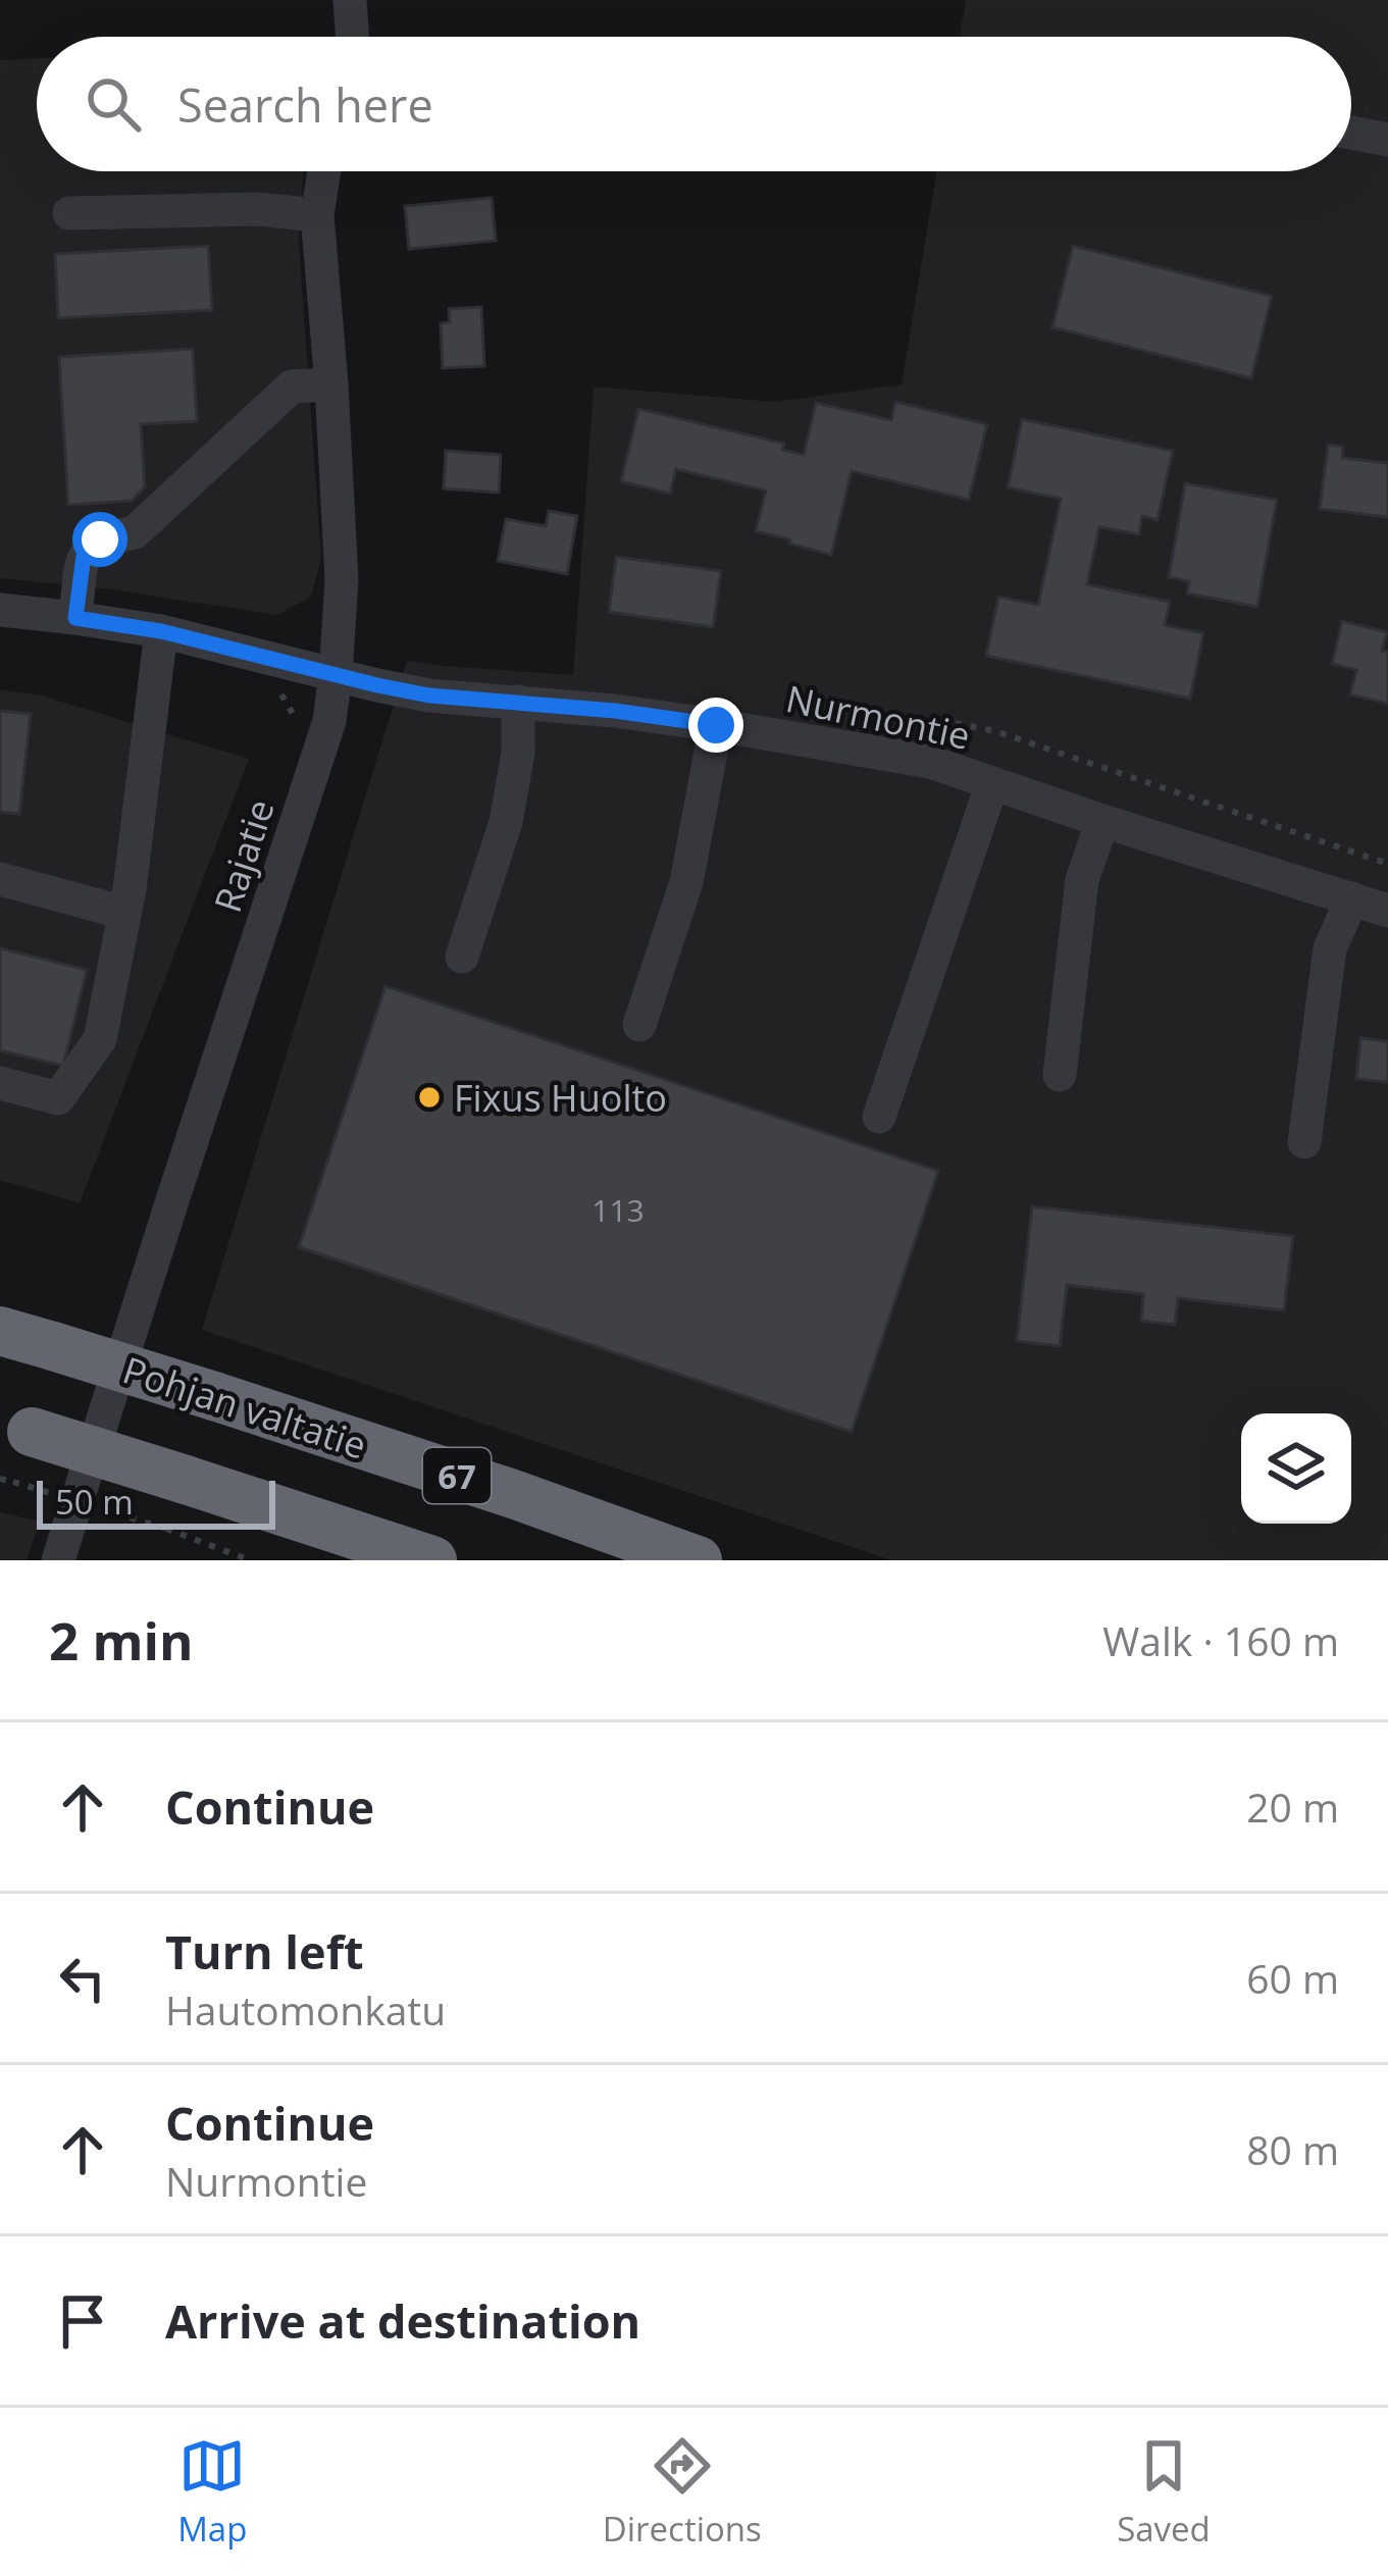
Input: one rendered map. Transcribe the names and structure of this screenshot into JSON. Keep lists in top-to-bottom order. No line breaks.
{"streets":{"highway":["Pohjan valtatie","67"],"street":["Nurmontie","Rajatie"]},"crossings":[["Nurmontie","Rajatie"]],"places":["Fixus Huolto"],"house_numbers":["113"],"scale_bar":"50 m","page":{"search":"Search here","scale":"50 m","heading":["2 min","Walk · 160 m"],"list":[["Continue","20 m"],["Turn left","Hautomonkatu","60 m"],["Continue","Nurmontie","80 m"],"Arrive at destination"],"nav":["Map","Directions","Saved"]}}
